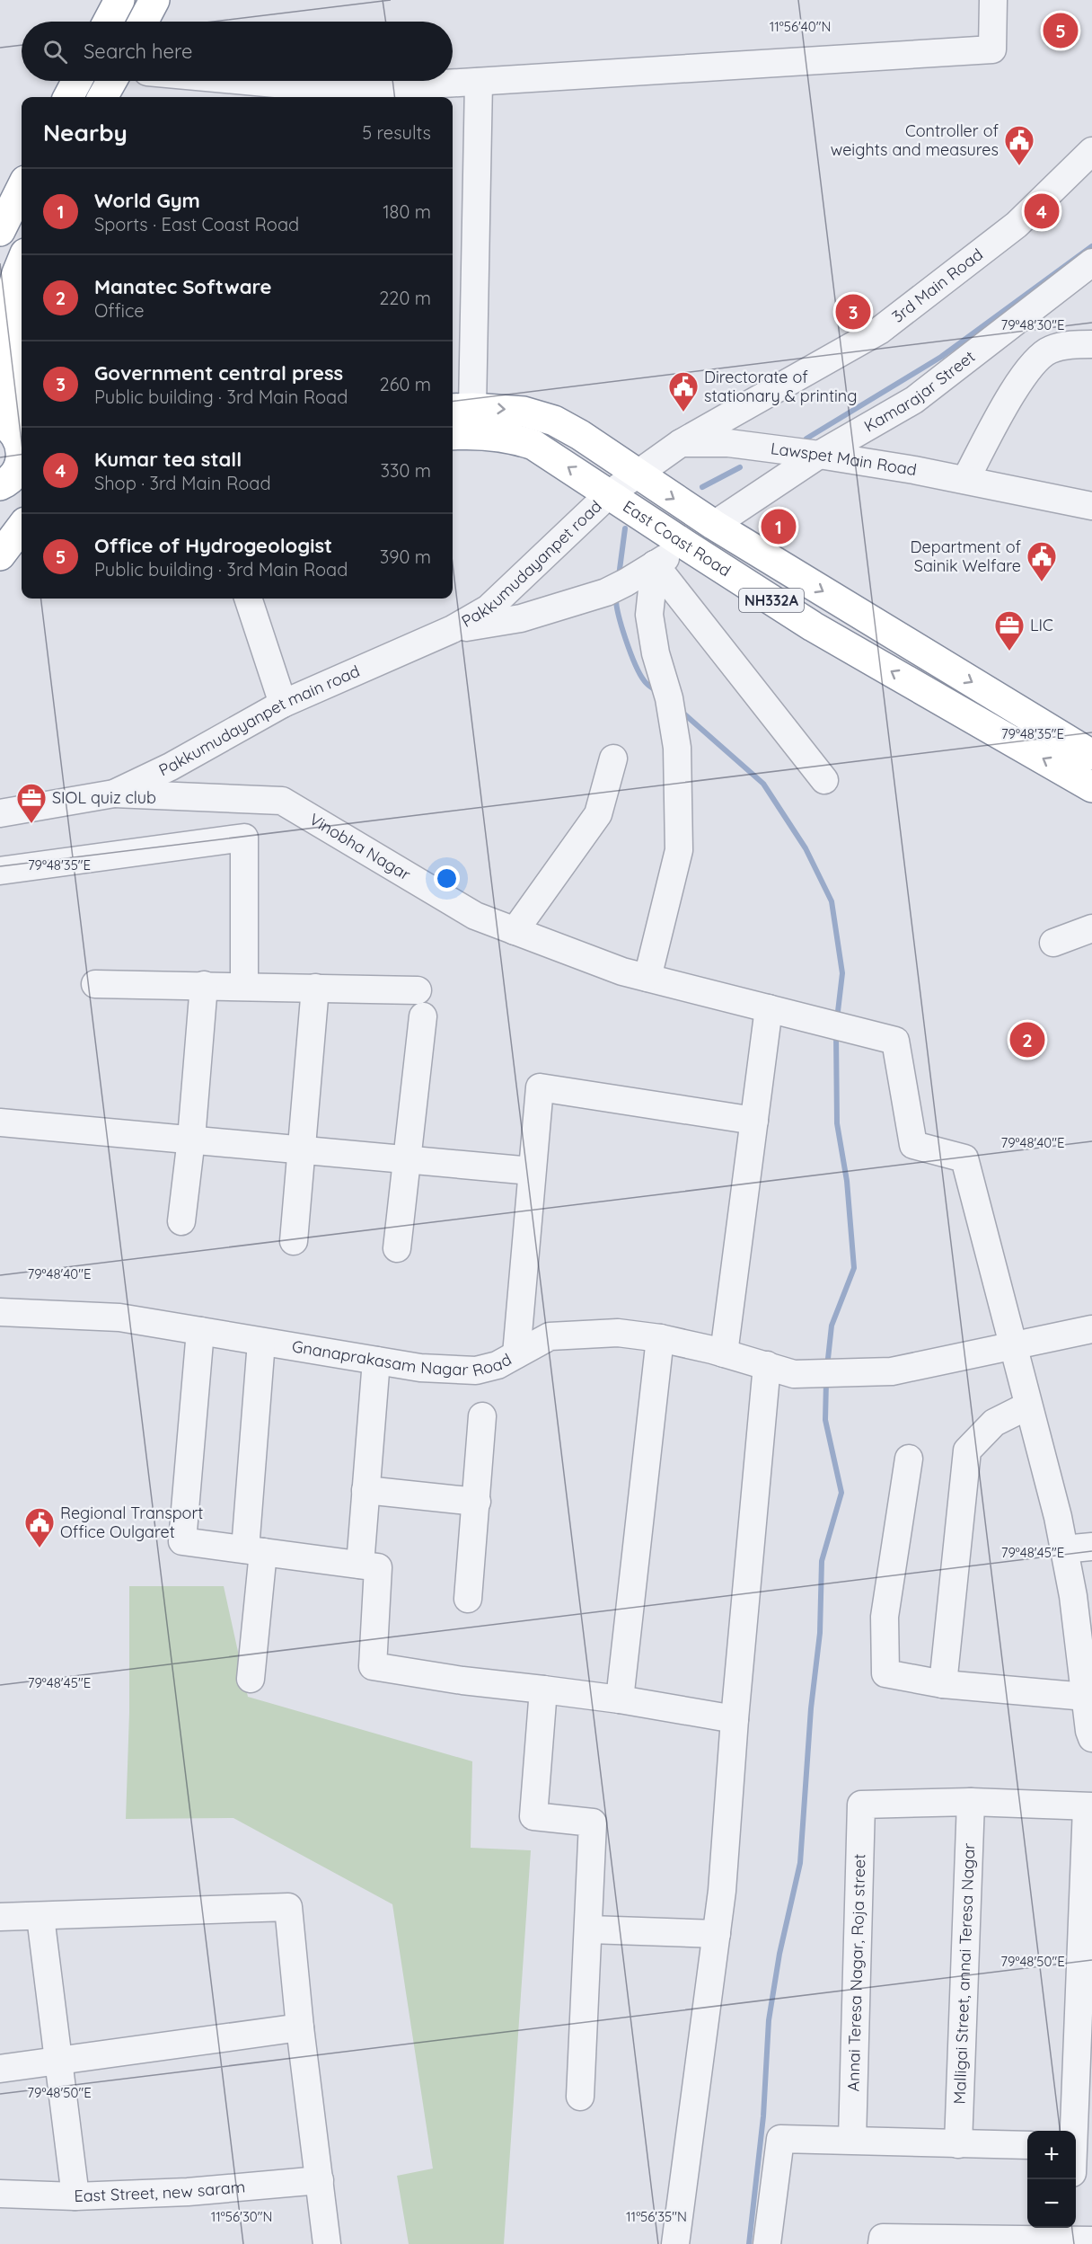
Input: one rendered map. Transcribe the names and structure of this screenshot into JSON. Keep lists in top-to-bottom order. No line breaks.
{"streets":{"highway":["East Coast Road","NH332A"],"street":["3rd Main Road","Kamarajar Street","Lawspet Main Road","Pakkumudayanpet road","Pakkumudayanpet main road","Vinobha Nagar","Gnanaprakasam Nagar Road","Annai Teresa Nagar, Roja street","Malligai Street, annai Teresa Nagar","East Street, new saram"]},"crossings":[["3rd Main Road","Lawspet Main Road"],["Kamarajar Street","Lawspet Main Road"],["Kamarajar Street","East Coast Road"],["East Coast Road","Pakkumudayanpet road"],["Pakkumudayanpet road","Pakkumudayanpet main road"],["Pakkumudayanpet main road","Vinobha Nagar"],["Vinobha Nagar","Gnanaprakasam Nagar Road"],["Annai Teresa Nagar, Roja street","Malligai Street, annai Teresa Nagar"]],"places":{"public building":["Controller of weights and measures","Directorate of stationary & printing","Department of Sainik Welfare","Regional Transport Office Oulgaret"],"office":["LIC","SIOL quiz club"]},"page":{"pins":["5","4","3","1","2"],"search":"Search here","heading":["Nearby","5 results"],"list":[{"mark":"1","name":"World Gym","note":"Sports · East Coast Road","value":"180 m"},{"mark":"2","name":"Manatec Software","note":"Office","value":"220 m"},{"mark":"3","name":"Government central press","note":"Public building · 3rd Main Road","value":"260 m"},{"mark":"4","name":"Kumar tea stall","note":"Shop · 3rd Main Road","value":"330 m"},{"mark":"5","name":"Office of Hydrogeologist","note":"Public building · 3rd Main Road","value":"390 m"}],"map_buttons":["+","−"]},"coordinates":["11°56'40\"N","79°48'30\"E","79°48'35\"E","79°48'40\"E","79°48'45\"E","79°48'50\"E","11°56'30\"N","11°56'35\"N"]}
